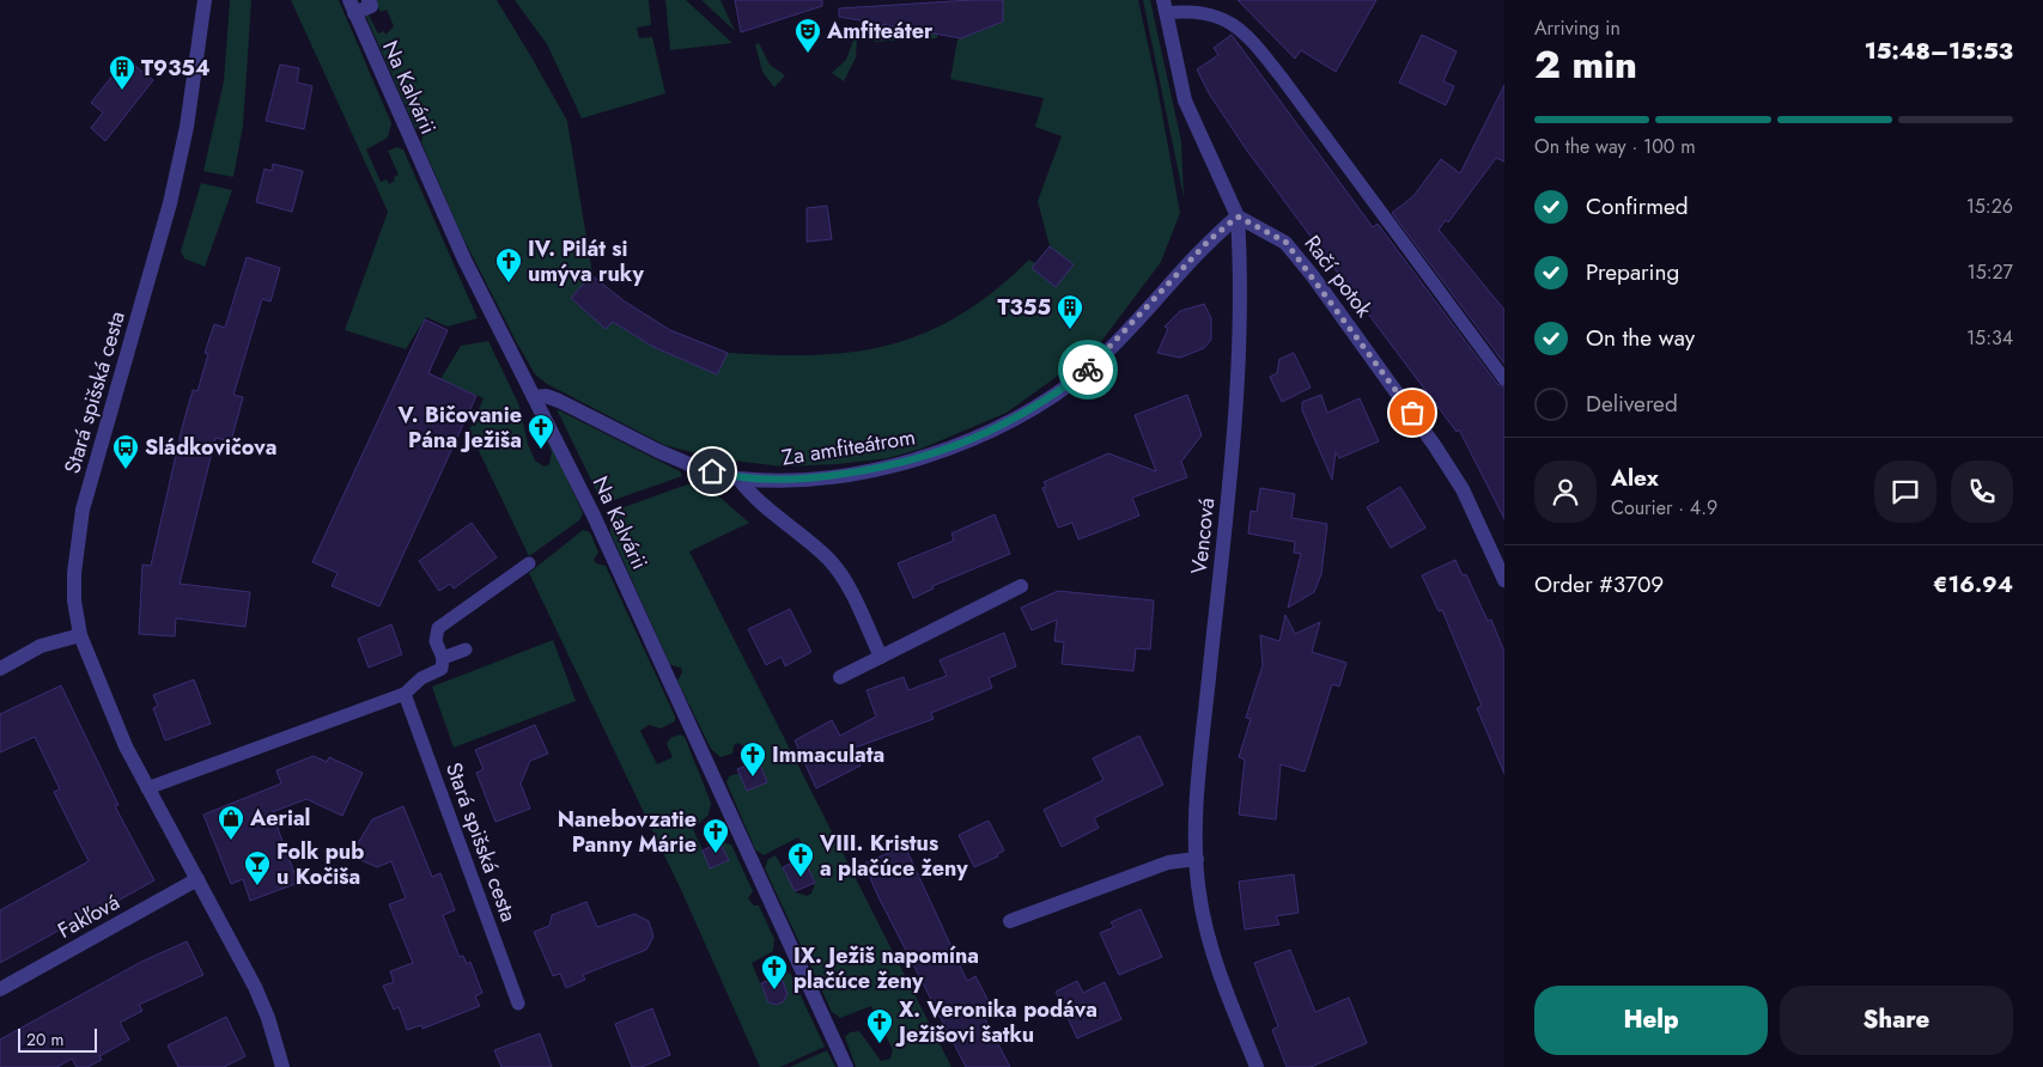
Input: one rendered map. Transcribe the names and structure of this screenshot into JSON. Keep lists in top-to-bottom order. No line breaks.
{"streets":{"street":["Na Kalvárii","Račí potok","Stará spišská cesta","Za amfiteátrom","Vencová","Fakľová"]},"crossings":[["Na Kalvárii","Za amfiteátrom"],["Račí potok","Za amfiteátrom"],["Račí potok","Vencová"],["Stará spišská cesta","Fakľová"],["Za amfiteátrom","Vencová"]],"places":{"theatre":["Amfiteáter"],"building":["T9354","T355"],"church":["IV. Pilát si umýva ruky","V. Bičovanie Pána Ježiša","Immaculata","Nanebovzatie Panny Márie","VIII. Kristus a plačúce ženy","IX. Ježiš napomína plačúce ženy","X. Veronika podáva Ježišovi šatku"],"bus stop":["Sládkovičova"],"shop":["Aerial"],"bar":["Folk pub u Kočiša"]},"scale_bar":"20 m","page":{"heading":["2 min","Arriving in","15:48–15:53"],"panel":["Alex","Courier · 4.9","Order #3709","€16.94"],"bar":"On the way · 100 m","list":[["Confirmed","15:26"],["Preparing","15:27"],["On the way","15:34"],"Delivered"],"buttons":["Help","Share"],"scale":"20 m"}}
